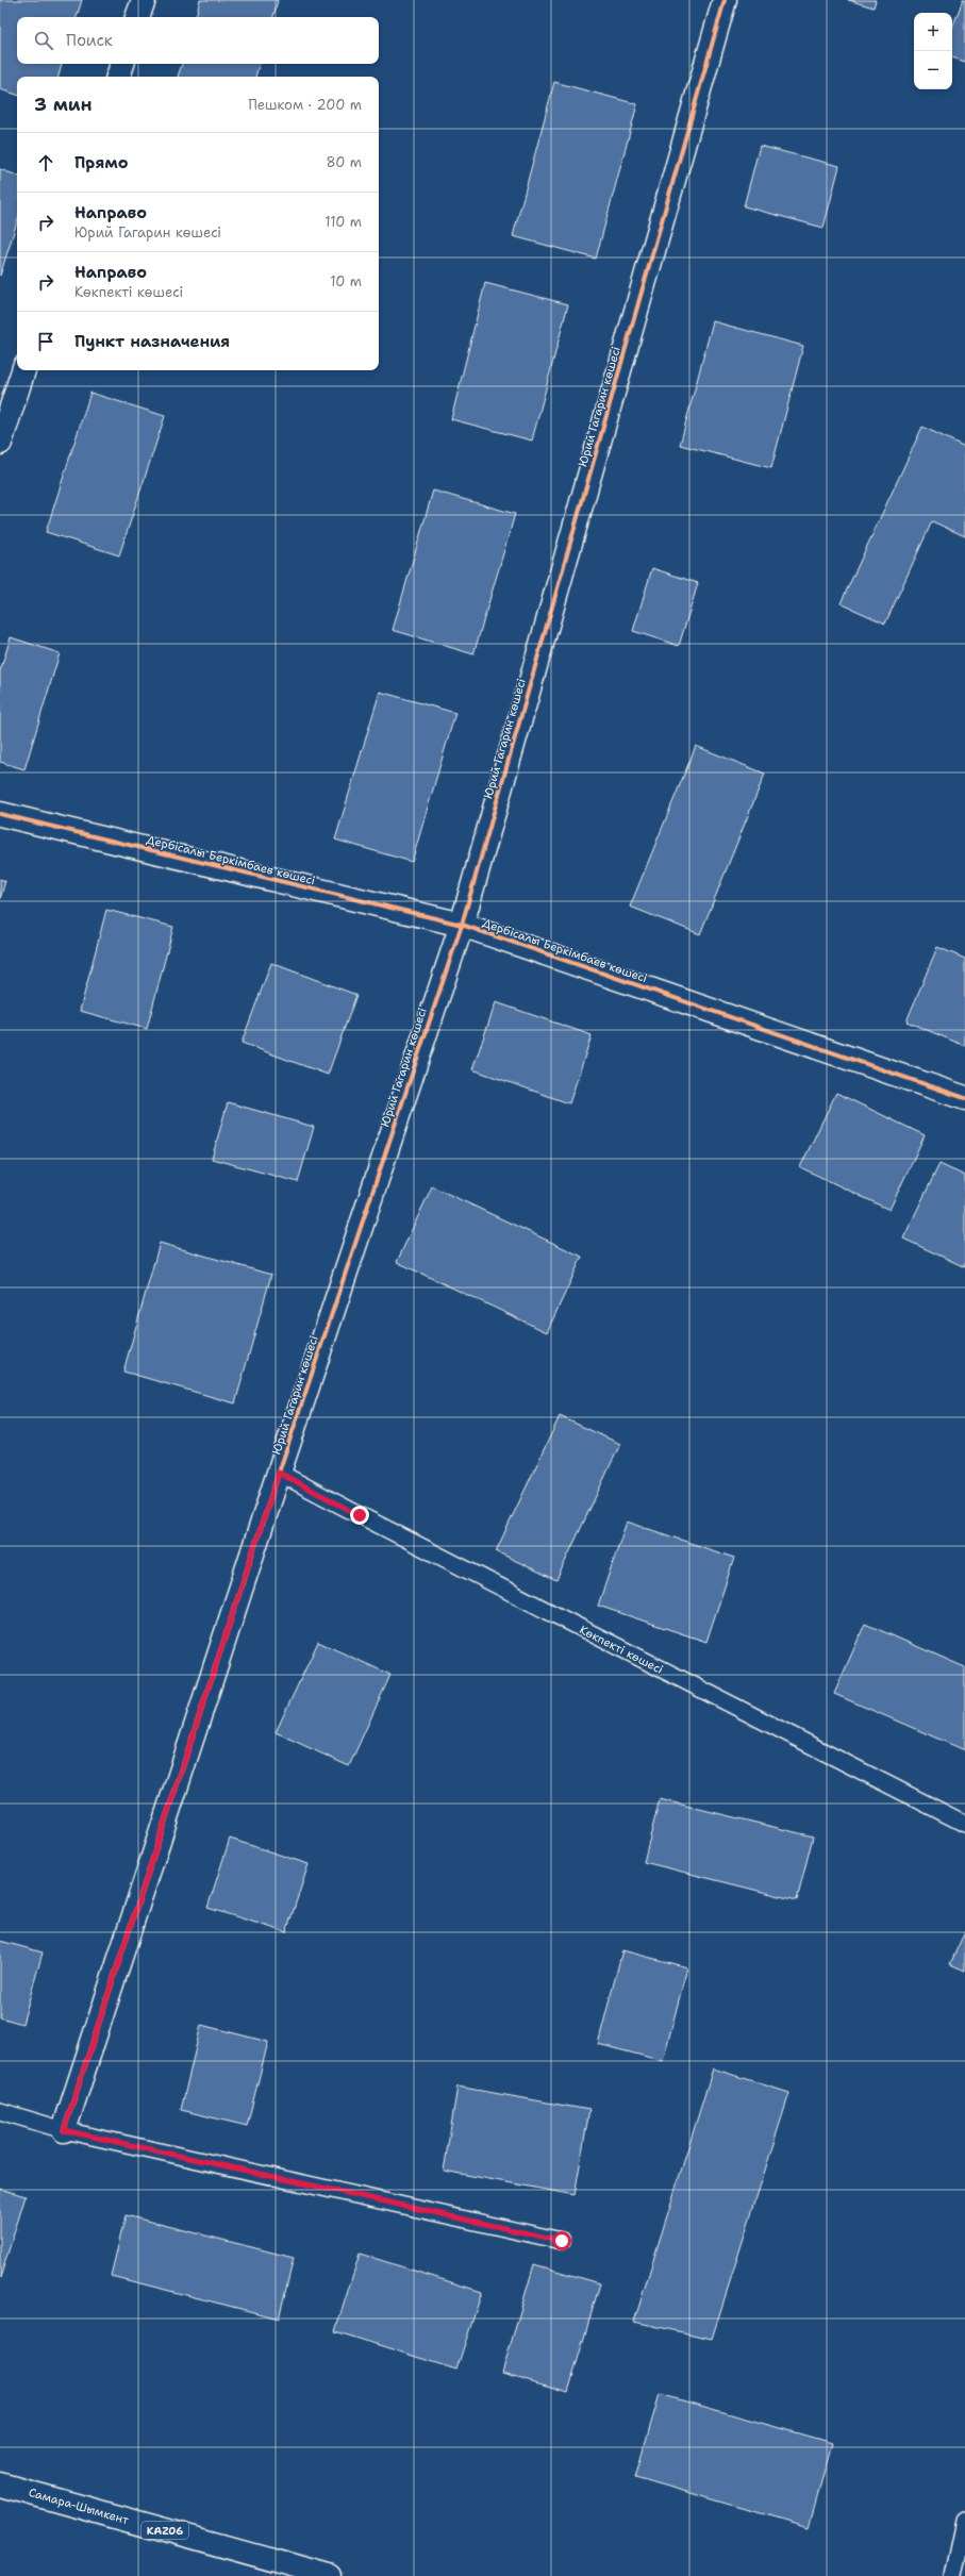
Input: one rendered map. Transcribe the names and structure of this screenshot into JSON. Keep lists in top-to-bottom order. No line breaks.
{"streets":{"main road":["Юрий Гагарин көшесі","Дербісалы Беркімбаев көшесі","Самара-Шымкент","KАZ06"],"lane":["Көкпекті көшесі"]},"crossings":[["Юрий Гагарин көшесі","Дербісалы Беркімбаев көшесі"],["Юрий Гагарин көшесі","Көкпекті көшесі"]],"page":{"map_buttons":["+","−"],"search":"Поиск","heading":["3 мин","Пешком · 200 m"],"list":[["Прямо","80 m"],["Направо","Юрий Гагарин көшесі","110 m"],["Направо","Көкпекті көшесі","10 m"],"Пункт назначения"]}}
